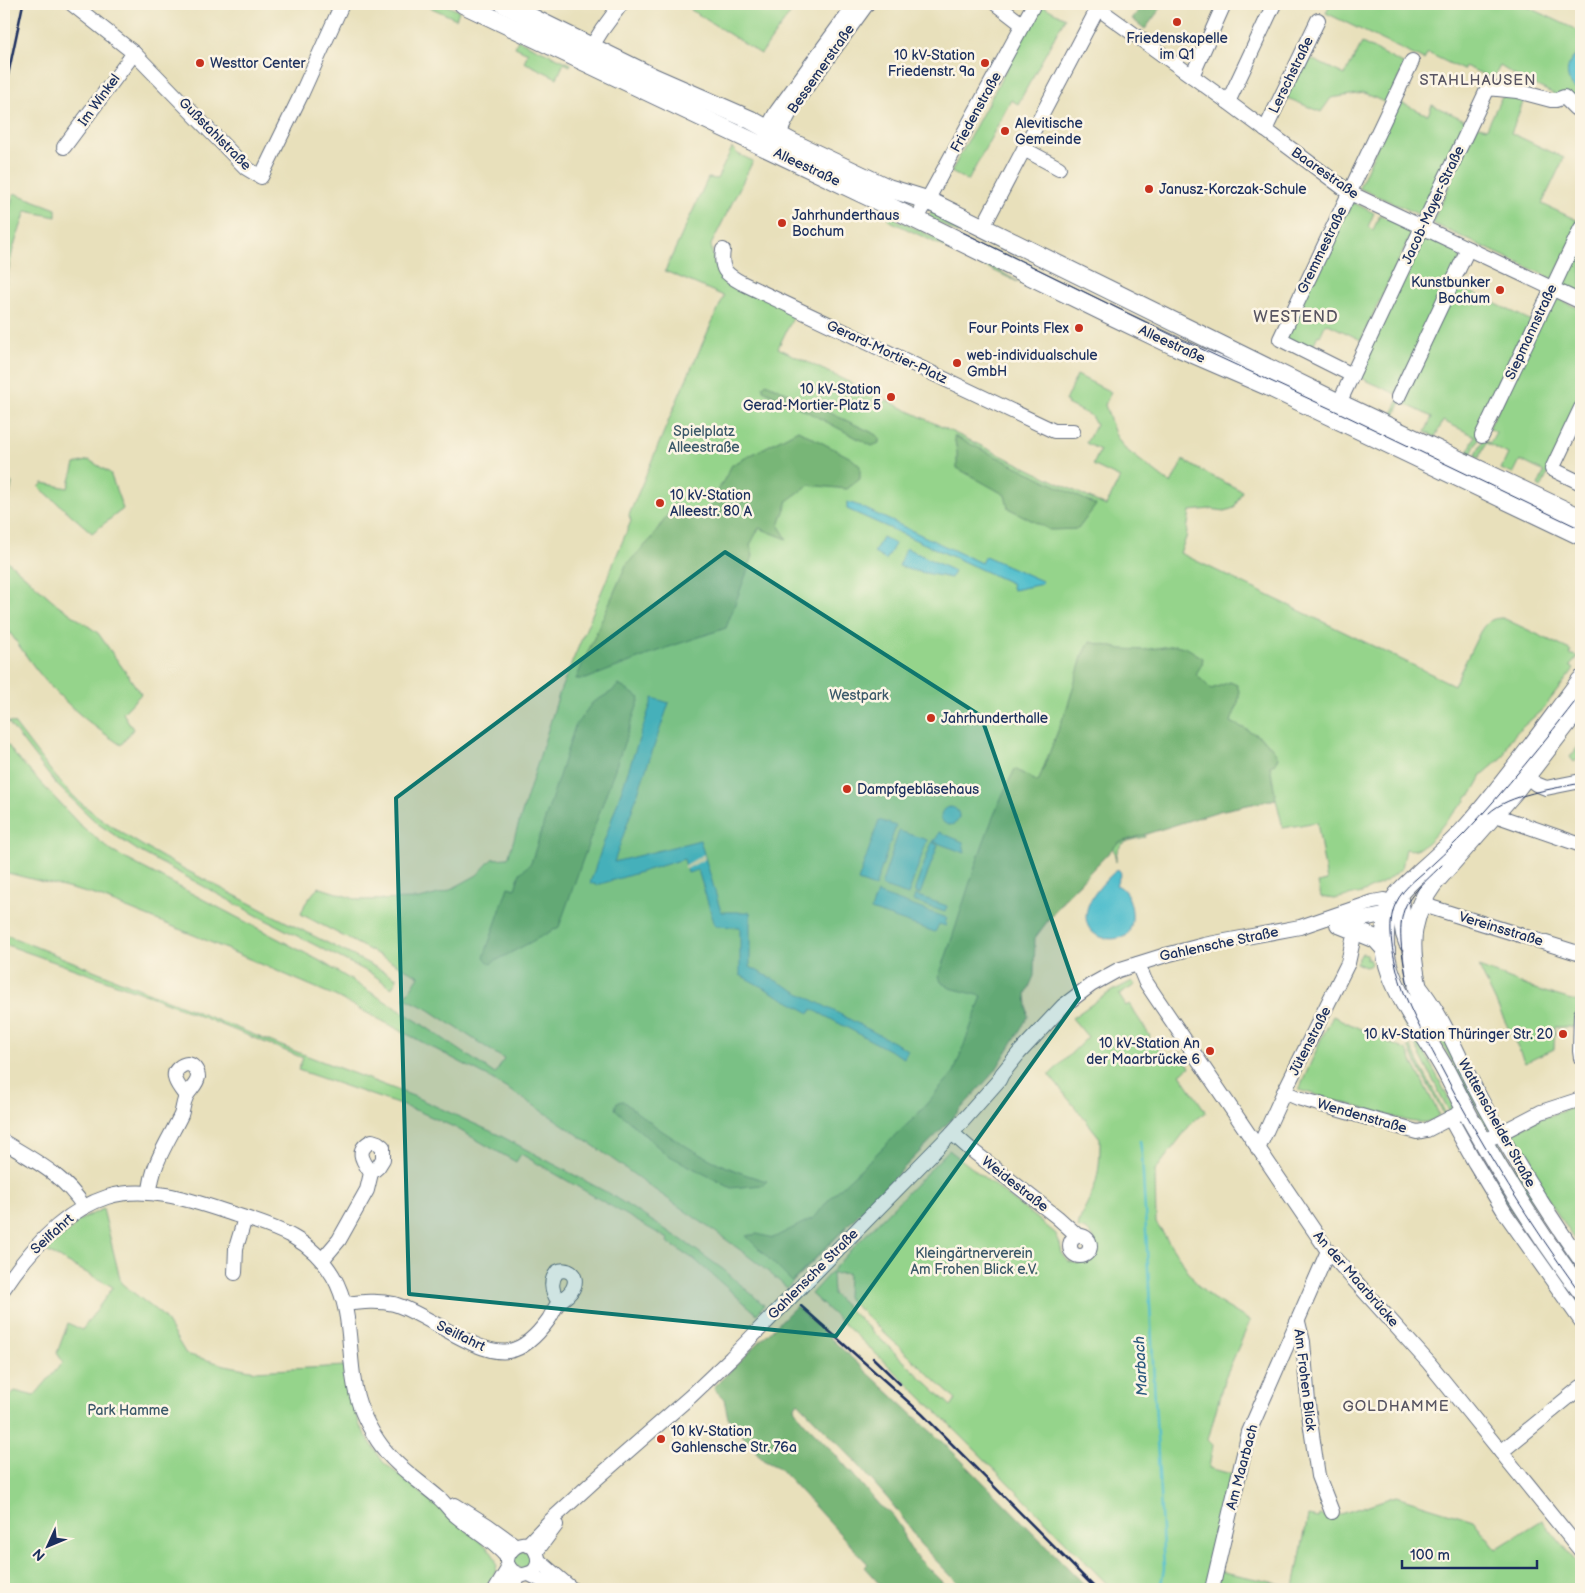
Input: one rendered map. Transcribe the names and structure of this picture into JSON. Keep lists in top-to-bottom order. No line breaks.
{"streets":{"main road":["Alleestraße","Gahlensche Straße","Wattenscheider Straße"],"street":["Bessemerstraße","Lerschstraße","Im Winkel","Friedenstraße","Gußstahlstraße","Baarestraße","Jacob-Mayer-Straße","Gremmestraße","Siepmannstraße","Gerard-Mortier-Platz","Vereinsstraße","Jütenstraße","Wendenstraße","Weidestraße","Seilfahrt","An der Maarbrücke","Am Frohen Blick","Am Maarbach"]},"crossings":[["Bessemerstraße","Alleestraße"],["Lerschstraße","Baarestraße"],["Im Winkel","Gußstahlstraße"],["Friedenstraße","Alleestraße"],["Alleestraße","Jacob-Mayer-Straße"],["Baarestraße","Jacob-Mayer-Straße"],["Baarestraße","Gremmestraße"],["Baarestraße","Siepmannstraße"],["Jacob-Mayer-Straße","Gremmestraße"],["Vereinsstraße","Wattenscheider Straße"],["Gahlensche Straße","Jütenstraße"],["Gahlensche Straße","Wattenscheider Straße"],["Gahlensche Straße","Weidestraße"],["Gahlensche Straße","Seilfahrt"],["Gahlensche Straße","An der Maarbrücke"],["Jütenstraße","Wendenstraße"],["Jütenstraße","An der Maarbrücke"],["Wendenstraße","Wattenscheider Straße"],["An der Maarbrücke","Am Frohen Blick"],["Am Frohen Blick","Am Maarbach"]],"districts":["STAHLHAUSEN","WESTEND","GOLDHAMME"],"water":["Marbach"],"parks":["Spielplatz Alleestraße","Westpark","Kleingärtnerverein Am Frohen Blick e.V.","Park Hamme"],"places":["Friedenskapelle im Q1","Westtor Center","10 kV-Station Friedenstr. 9a","Alevitische Gemeinde","Janusz-Korczak-Schule","Jahrhunderthaus Bochum","Kunstbunker Bochum","Four Points Flex","web-individualschule GmbH","10 kV-Station Gerad-Mortier-Platz 5","10 kV-Station Alleestr. 80 A","Jahrhunderthalle","Dampfgebläsehaus","10 kV-Station Thüringer Str. 20","10 kV-Station An der Maarbrücke 6","10 kV-Station Gahlensche Str. 76a"],"scale_bar":"100 m","north":"bottom left"}
